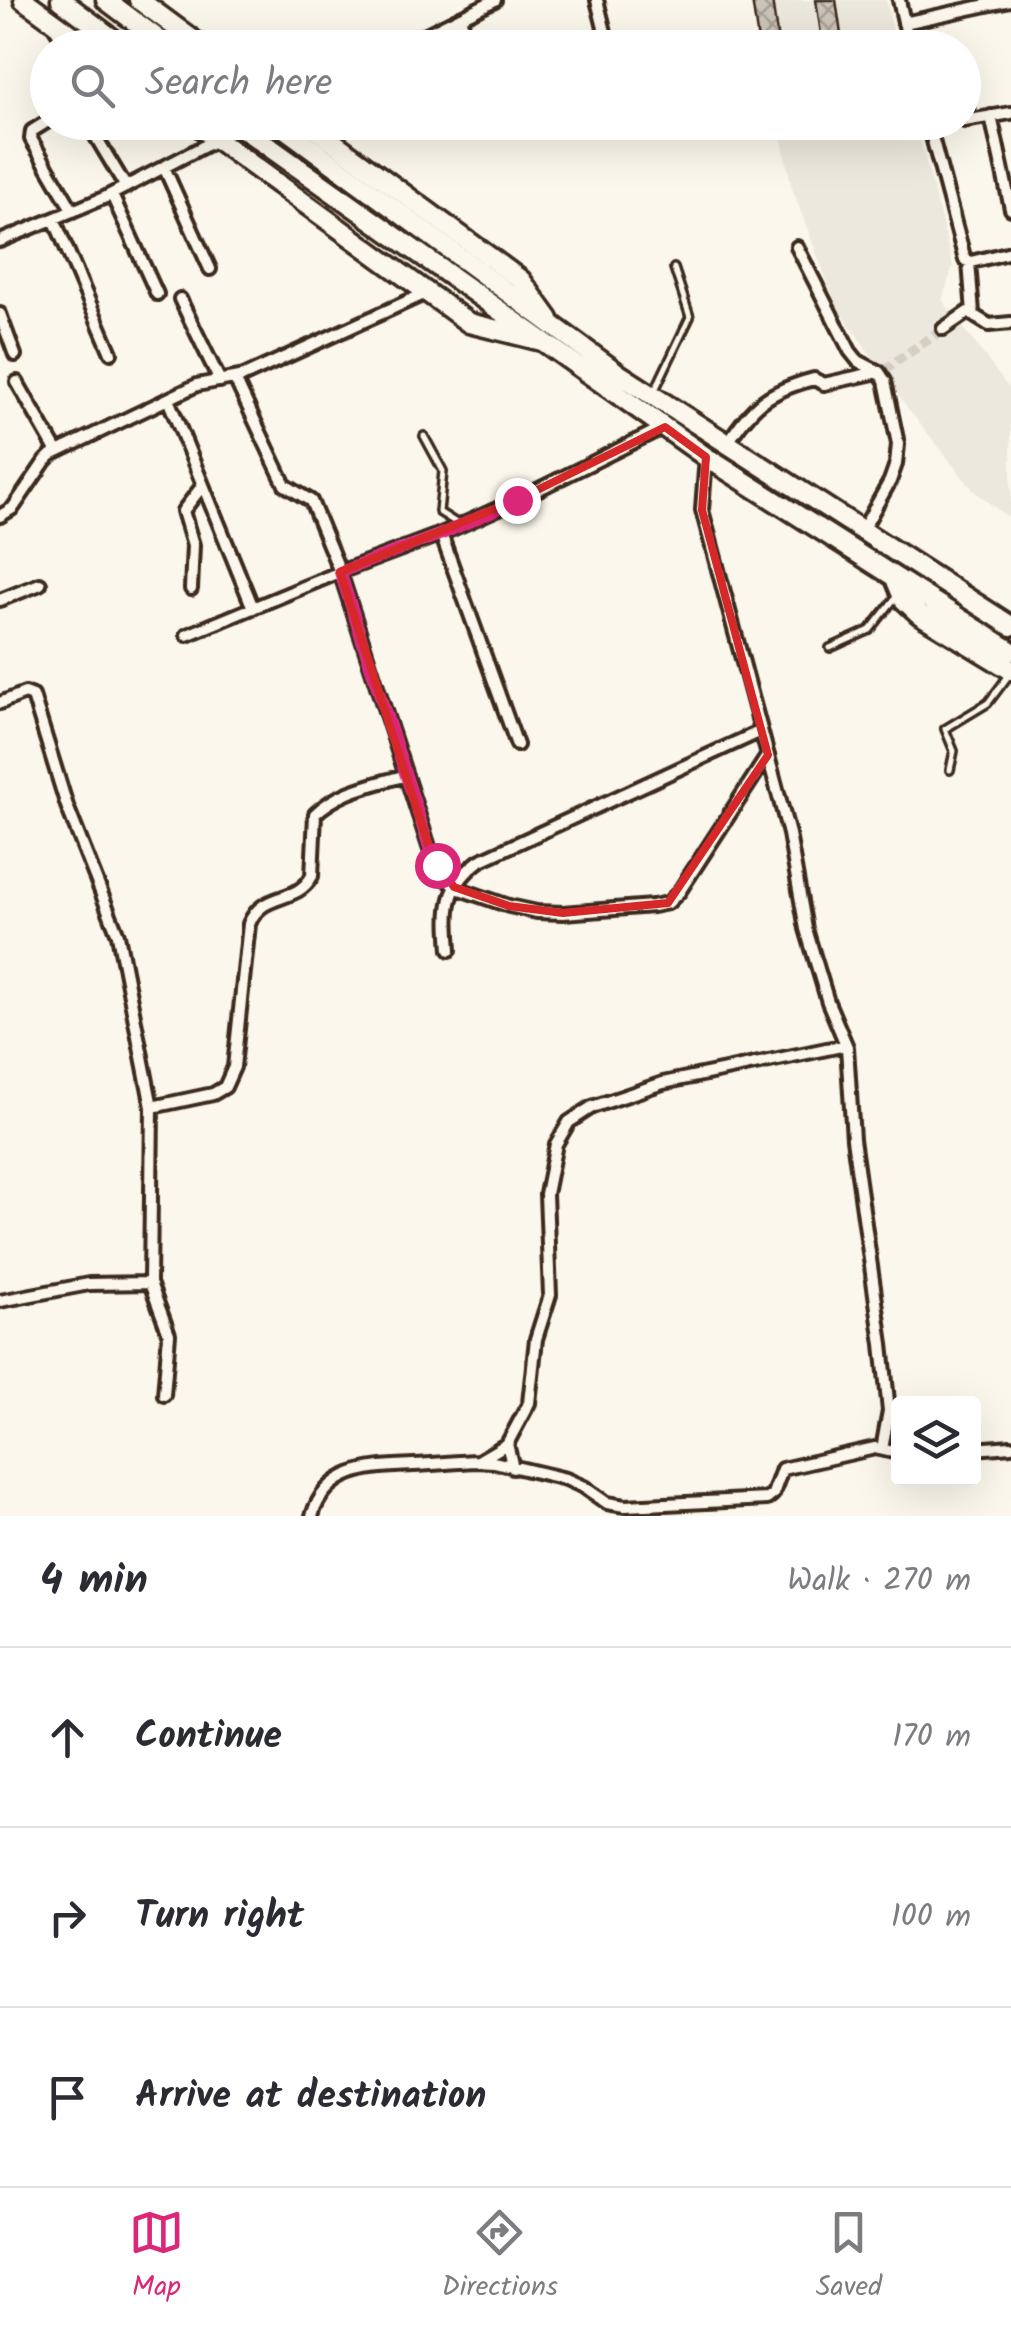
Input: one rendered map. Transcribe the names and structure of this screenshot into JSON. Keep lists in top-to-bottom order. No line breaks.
{"page":{"search":"Search here","heading":["4 min","Walk · 270 m"],"list":[["Continue","170 m"],["Turn right","100 m"],"Arrive at destination"],"nav":["Map","Directions","Saved"]}}
